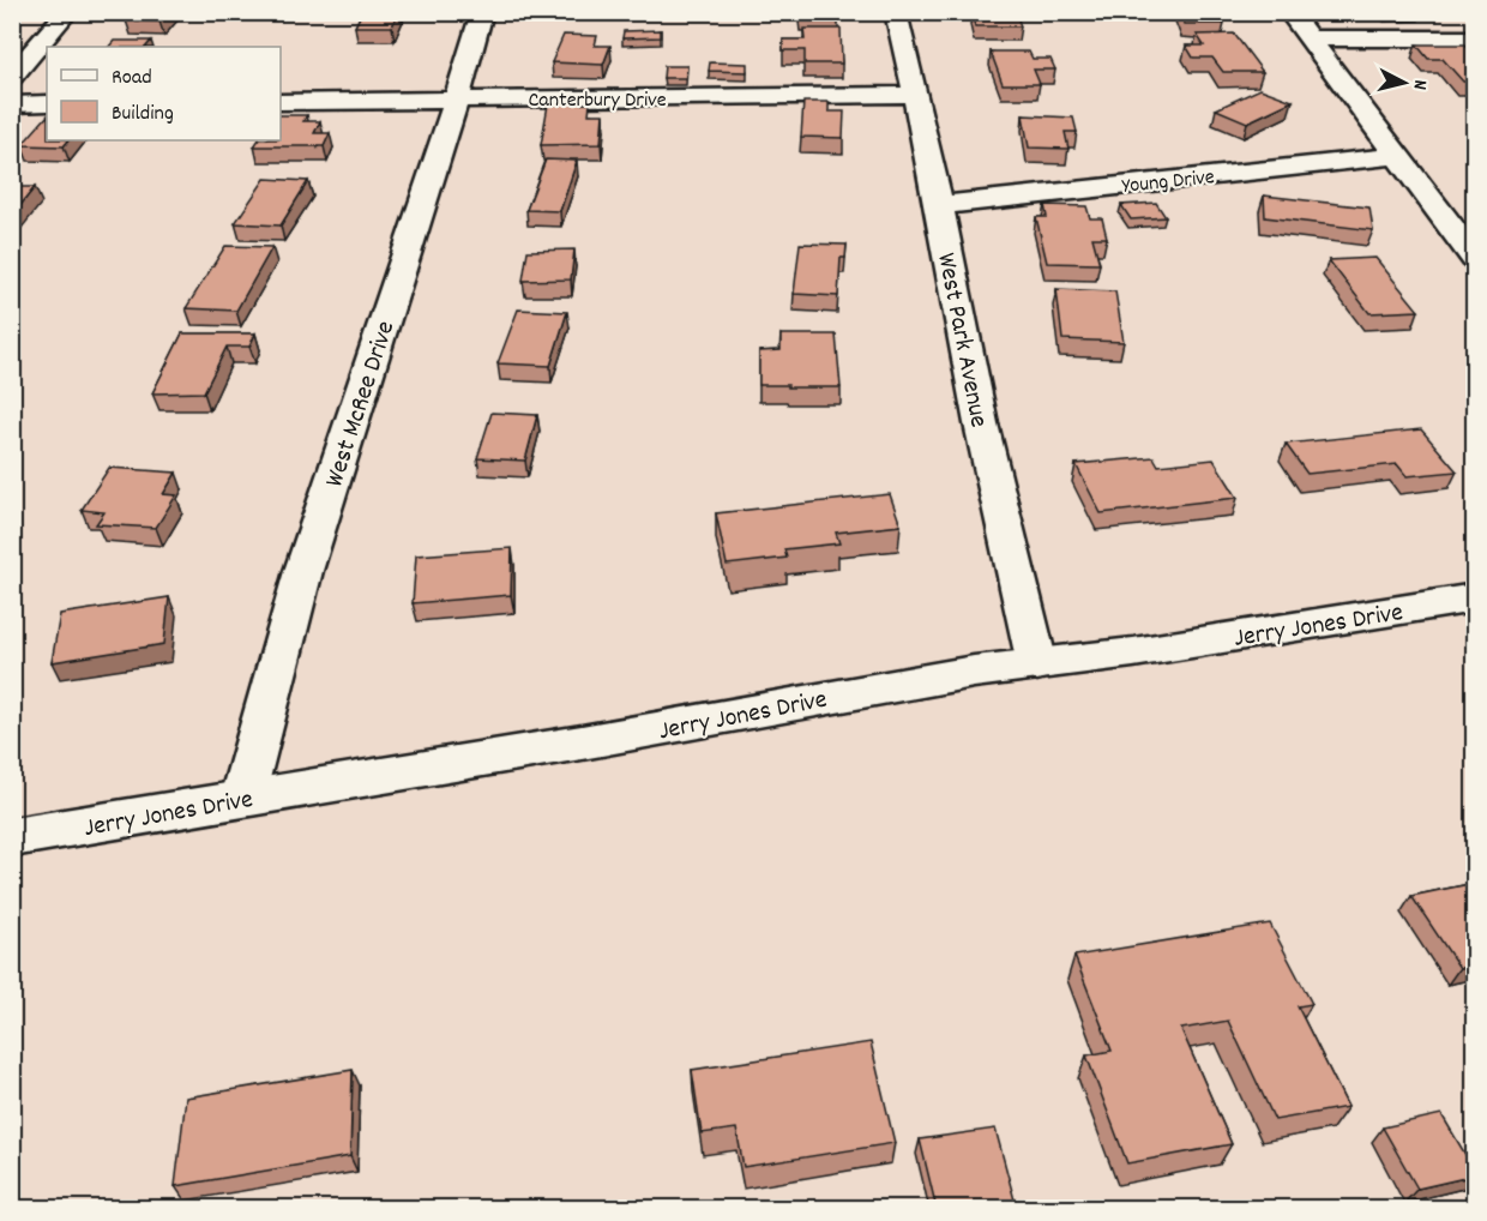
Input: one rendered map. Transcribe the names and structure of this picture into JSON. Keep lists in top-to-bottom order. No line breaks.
{"streets":{"street":["Canterbury Drive","Young Drive","West Park Avenue","West McRee Drive","Jerry Jones Drive"]},"crossings":[["Canterbury Drive","West Park Avenue"],["Canterbury Drive","West McRee Drive"],["Young Drive","West Park Avenue"],["West Park Avenue","Jerry Jones Drive"],["West McRee Drive","Jerry Jones Drive"]],"legend":["Road","Building"],"north":"right"}
